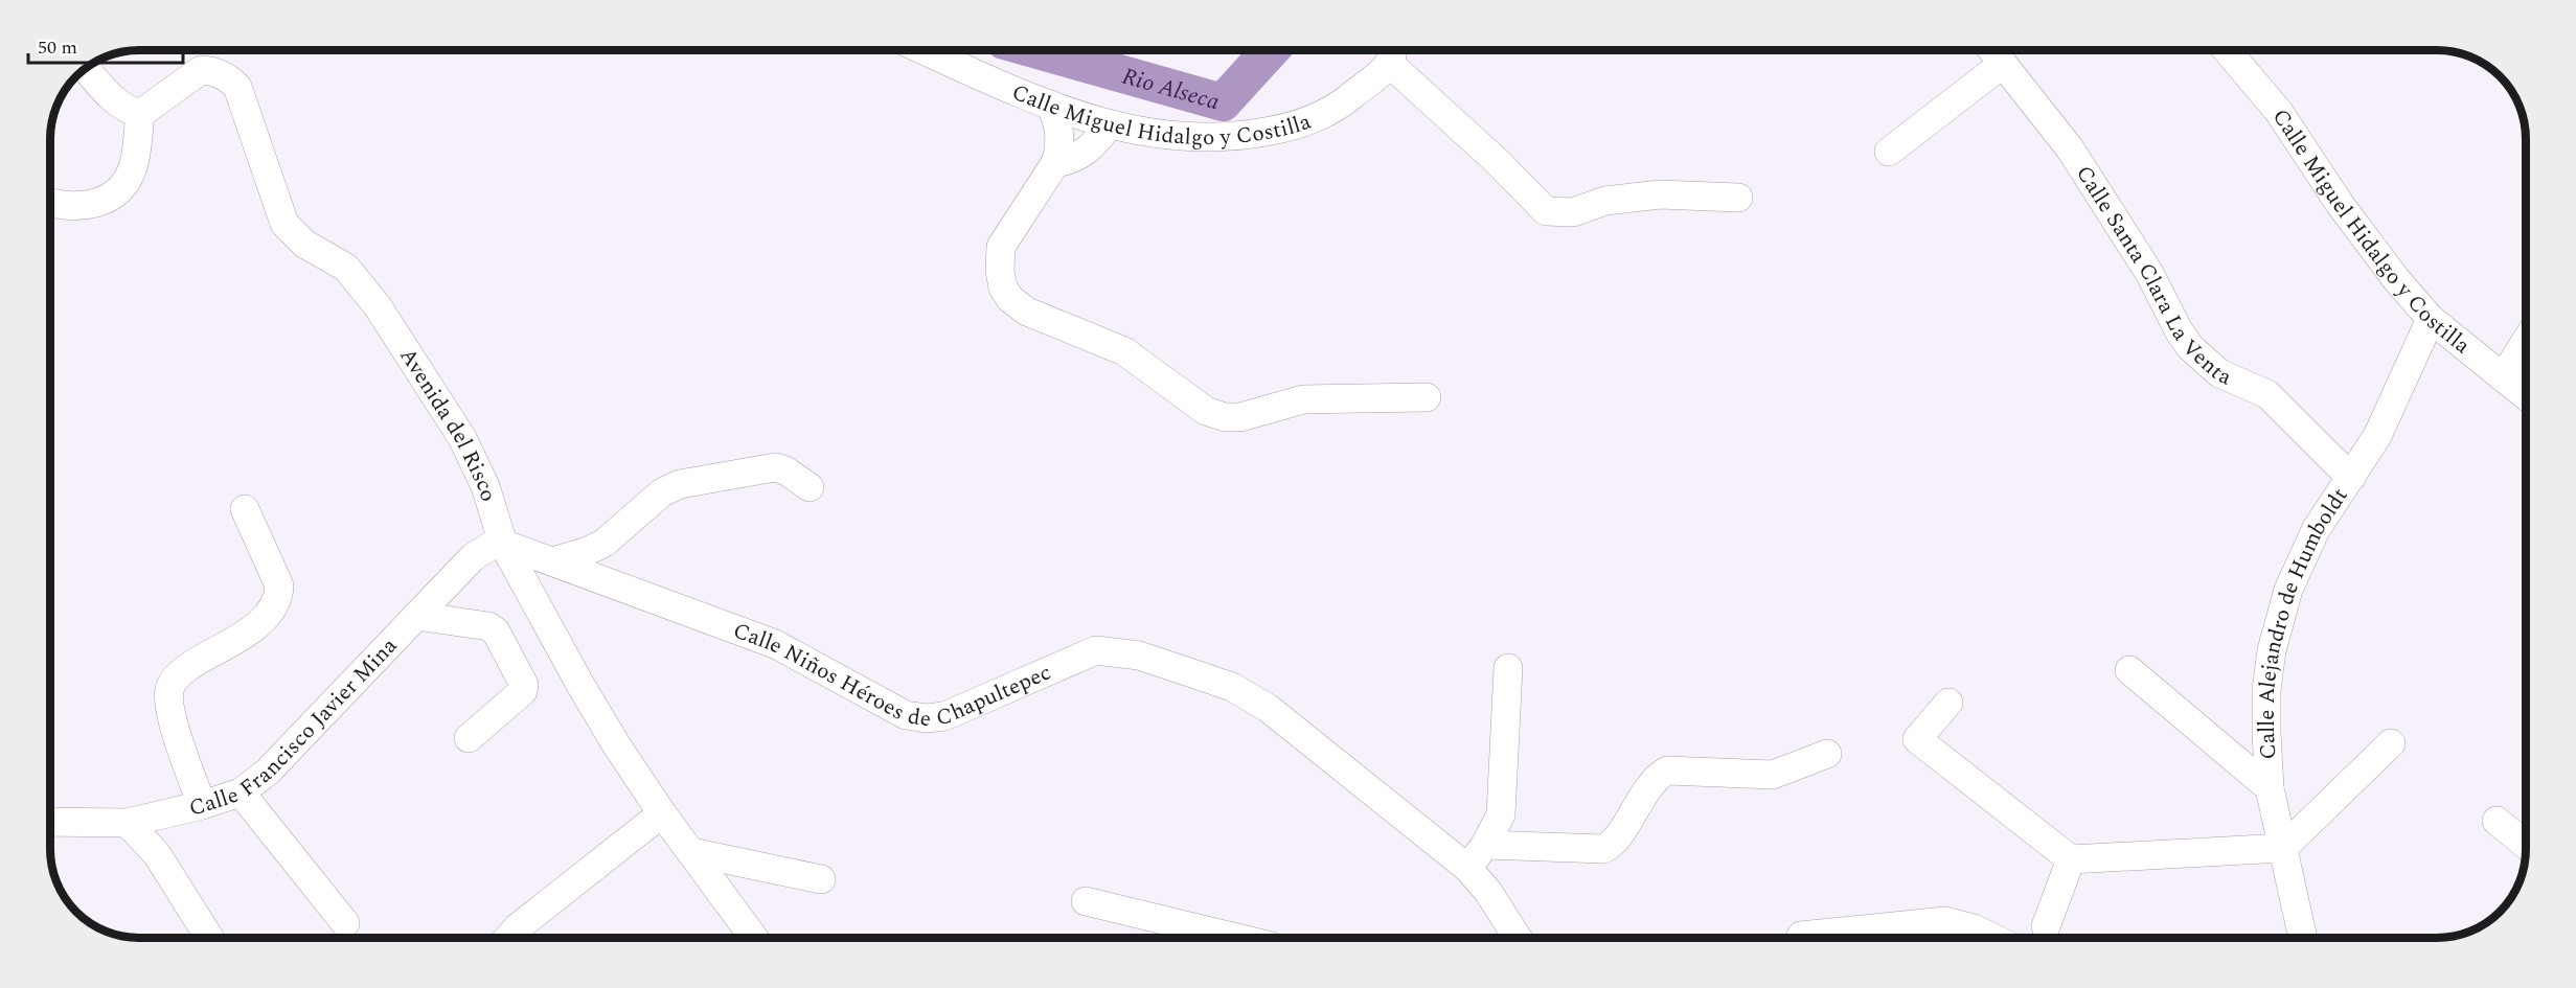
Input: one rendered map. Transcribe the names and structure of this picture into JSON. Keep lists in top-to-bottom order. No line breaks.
{"streets":{"street":["Calle Miguel Hidalgo y Costilla","Calle Santa Clara La Venta","Avenida del Risco","Calle Alejandro de Humboldt","Calle Niños Héroes de Chapultepec","Calle Francisco Javier Mina"]},"crossings":[["Calle Miguel Hidalgo y Costilla","Calle Alejandro de Humboldt"],["Calle Santa Clara La Venta","Calle Alejandro de Humboldt"],["Avenida del Risco","Calle Niños Héroes de Chapultepec"],["Avenida del Risco","Calle Francisco Javier Mina"],["Calle Niños Héroes de Chapultepec","Calle Francisco Javier Mina"]],"water":["Rio Alseca"],"scale_bar":"50 m"}
